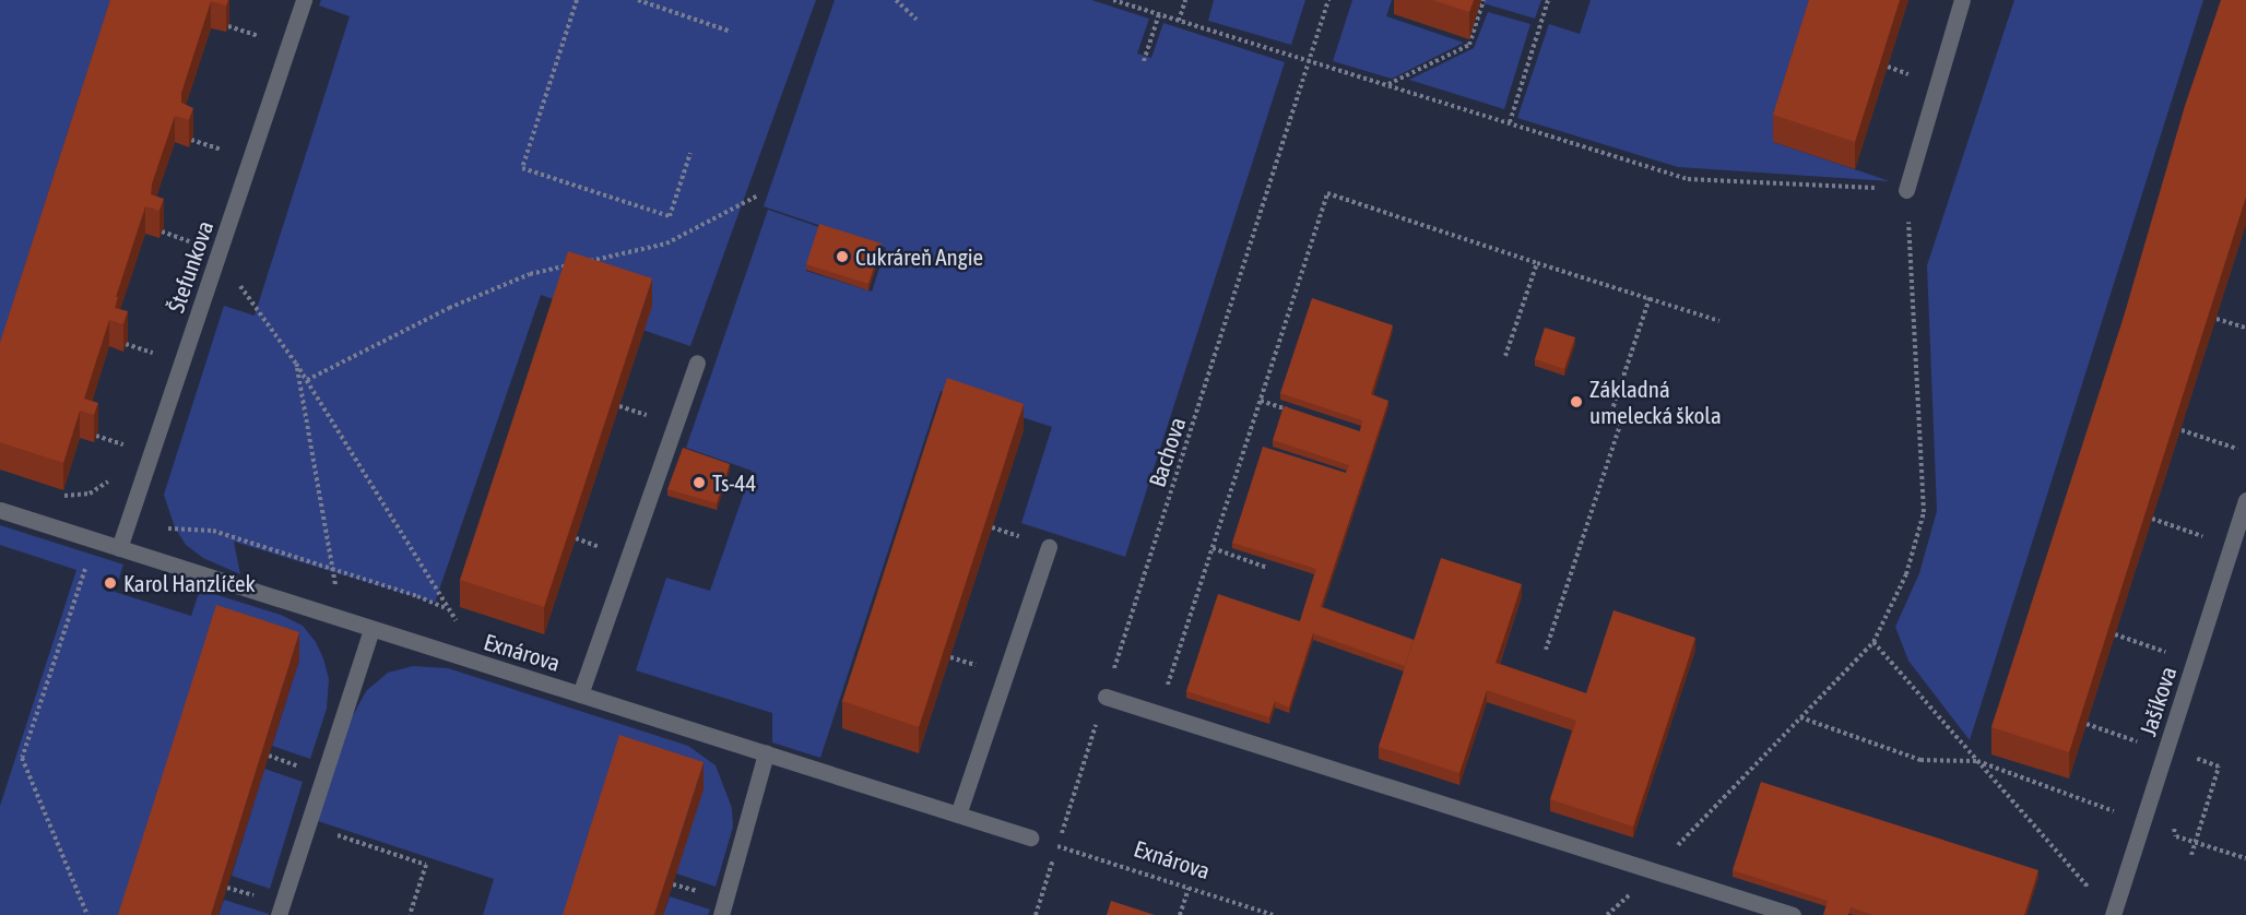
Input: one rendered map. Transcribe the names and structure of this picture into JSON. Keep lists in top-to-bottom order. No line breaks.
{"streets":{"street":["Štefunkova","Exnárova","Jašíkova"],"path":["Bachova"]},"crossings":[["Štefunkova","Exnárova"],["Bachova","Exnárova"]],"places":["Cukráreň Angie","Základná umelecká škola","Ts-44","Karol Hanzlíček"]}
